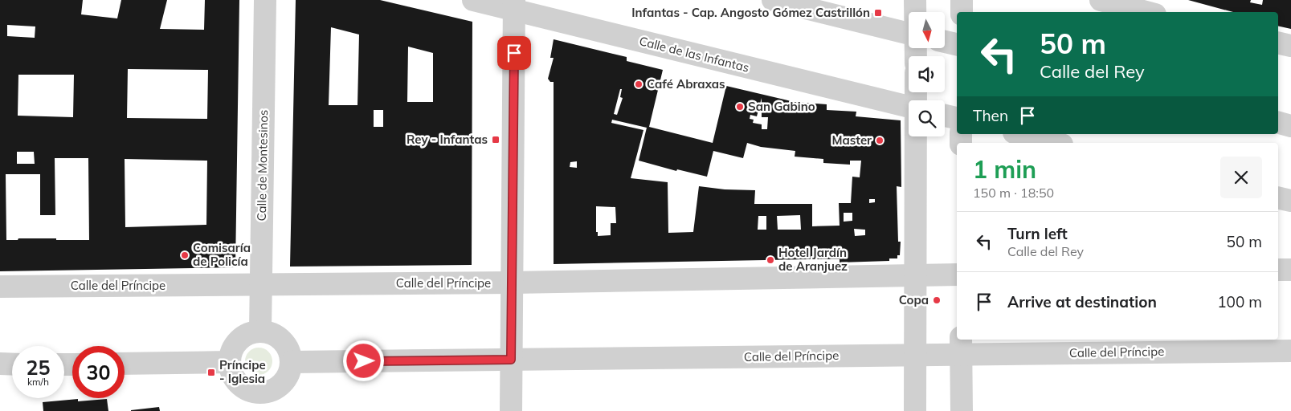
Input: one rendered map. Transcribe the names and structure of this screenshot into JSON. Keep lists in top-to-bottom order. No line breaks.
{"streets":{"street":["Calle de las Infantas","Calle de Montesinos","Calle del Príncipe"]},"crossings":[["Calle de Montesinos","Calle del Príncipe"]],"places":{"transit":["Infantas - Cap. Angosto Gómez Castrillón","Rey - Infantas","Príncipe - Iglesia"],"other":["Café Abraxas","San Gabino","Master","Comisaría de Policía","Hotel Jardín de Aranjuez","Copa"]},"north":"bottom","page":{"turn":["50 m","Calle del Rey"],"then":"Then","heading":["1 min","150 m · 18:50"],"list":[{"name":"Turn left","note":"Calle del Rey","value":"50 m"},{"name":"Arrive at destination","value":"100 m"}],"speed":"25 km/h","limit":"30"}}
